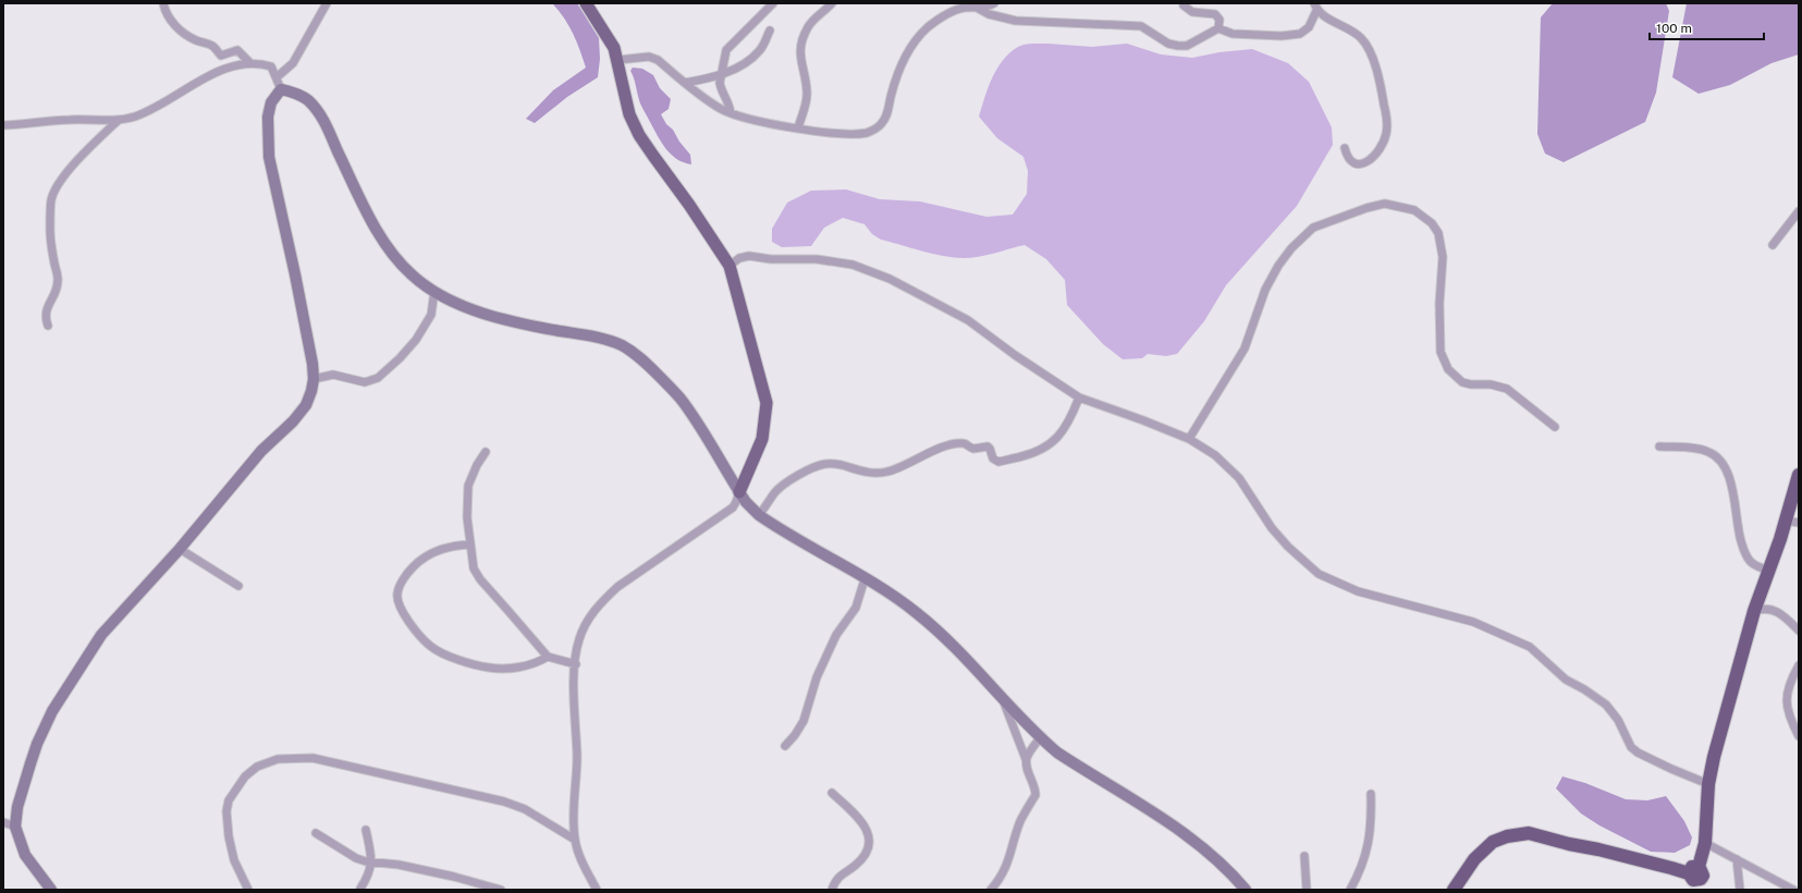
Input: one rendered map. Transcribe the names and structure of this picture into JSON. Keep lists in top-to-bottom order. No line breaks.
{"scale_bar":"100 m"}
